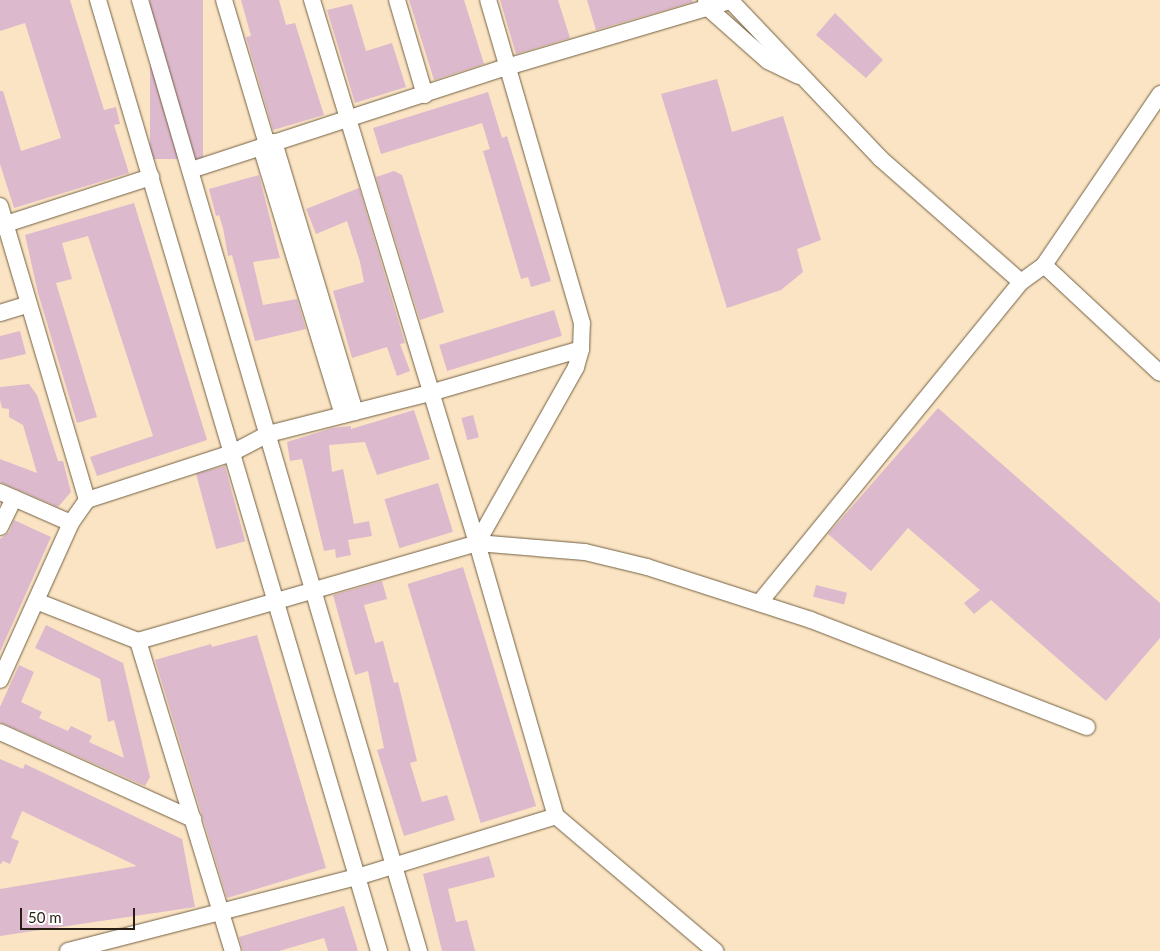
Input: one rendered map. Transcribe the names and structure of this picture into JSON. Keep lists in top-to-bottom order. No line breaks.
{"scale_bar":"50 m"}
